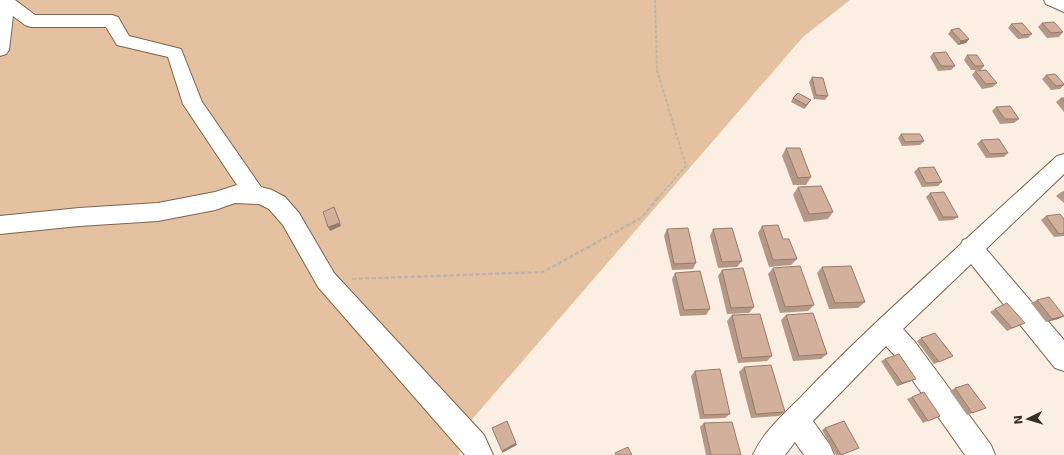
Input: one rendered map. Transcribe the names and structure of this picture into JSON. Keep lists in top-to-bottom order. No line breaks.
{"north":"left"}
